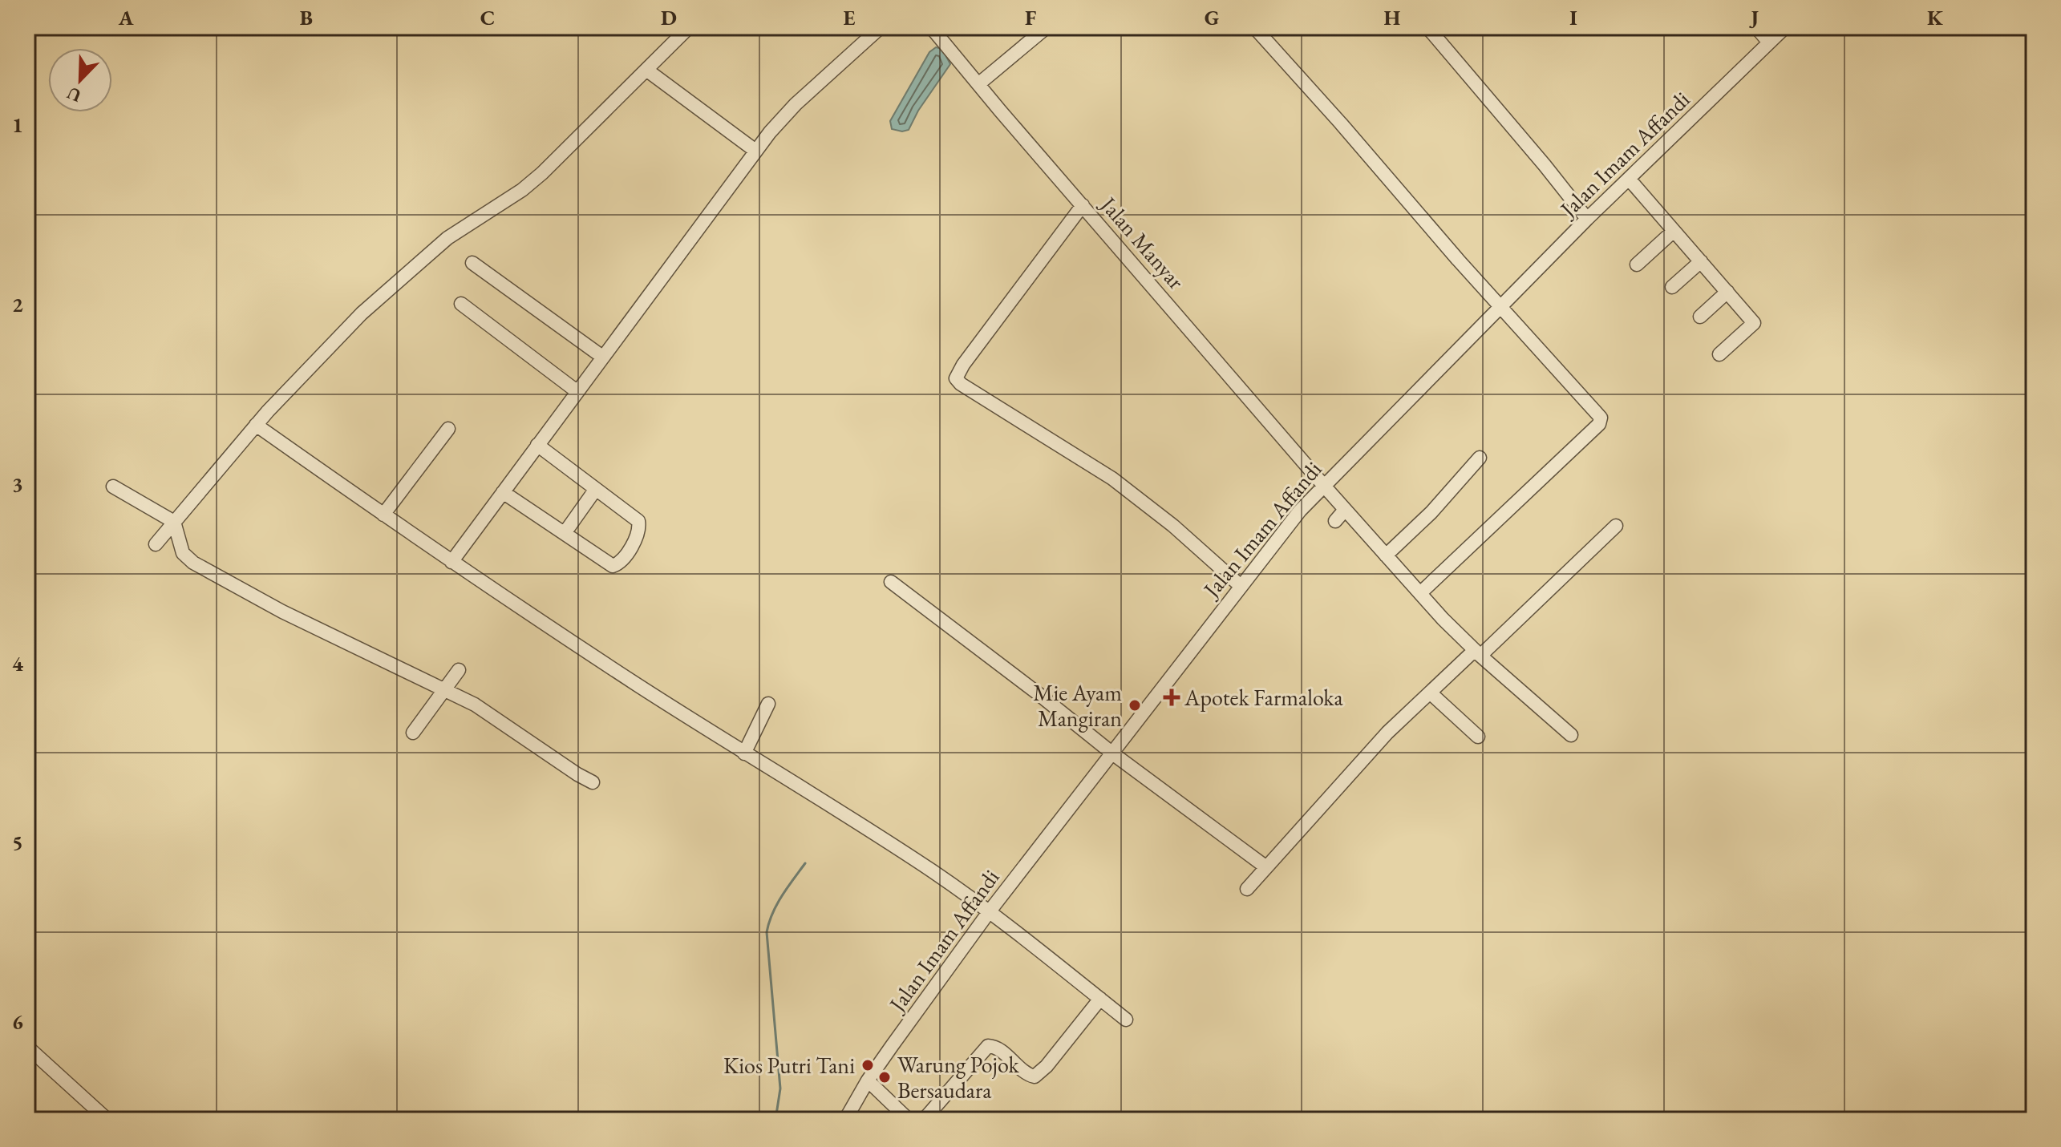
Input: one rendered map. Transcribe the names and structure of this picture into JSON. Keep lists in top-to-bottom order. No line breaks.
{"streets":{"street":["Jalan Imam Affandi","Jalan Manyar"]},"crossings":[["Jalan Imam Affandi","Jalan Manyar"]],"places":{"health":["Apotek Farmaloka"],"other":["Mie Ayam Mangiran","Kios Putri Tani","Warung Pojok Bersaudara"]},"north":"bottom left","grid":{"columns":["A","B","C","D","E","F","G","H","I","J","K"],"rows":["1","2","3","4","5","6"]}}
